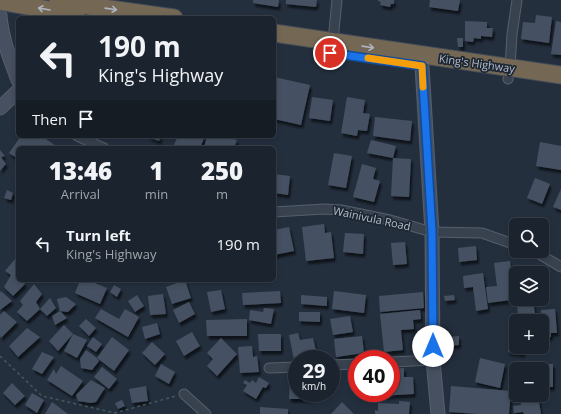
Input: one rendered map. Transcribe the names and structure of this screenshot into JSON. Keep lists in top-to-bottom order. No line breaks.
{"streets":{"highway":["King's Highway"],"street":["Wainivula Road"]},"page":{"turn":["190 m","King's Highway"],"then":"Then","eta":["13:46","Arrival","1","min","250","m"],"list":[{"name":"Turn left","note":"King's Highway","value":"190 m"}],"map_buttons":["+","−"],"speed":"29 km/h","limit":"40"}}
